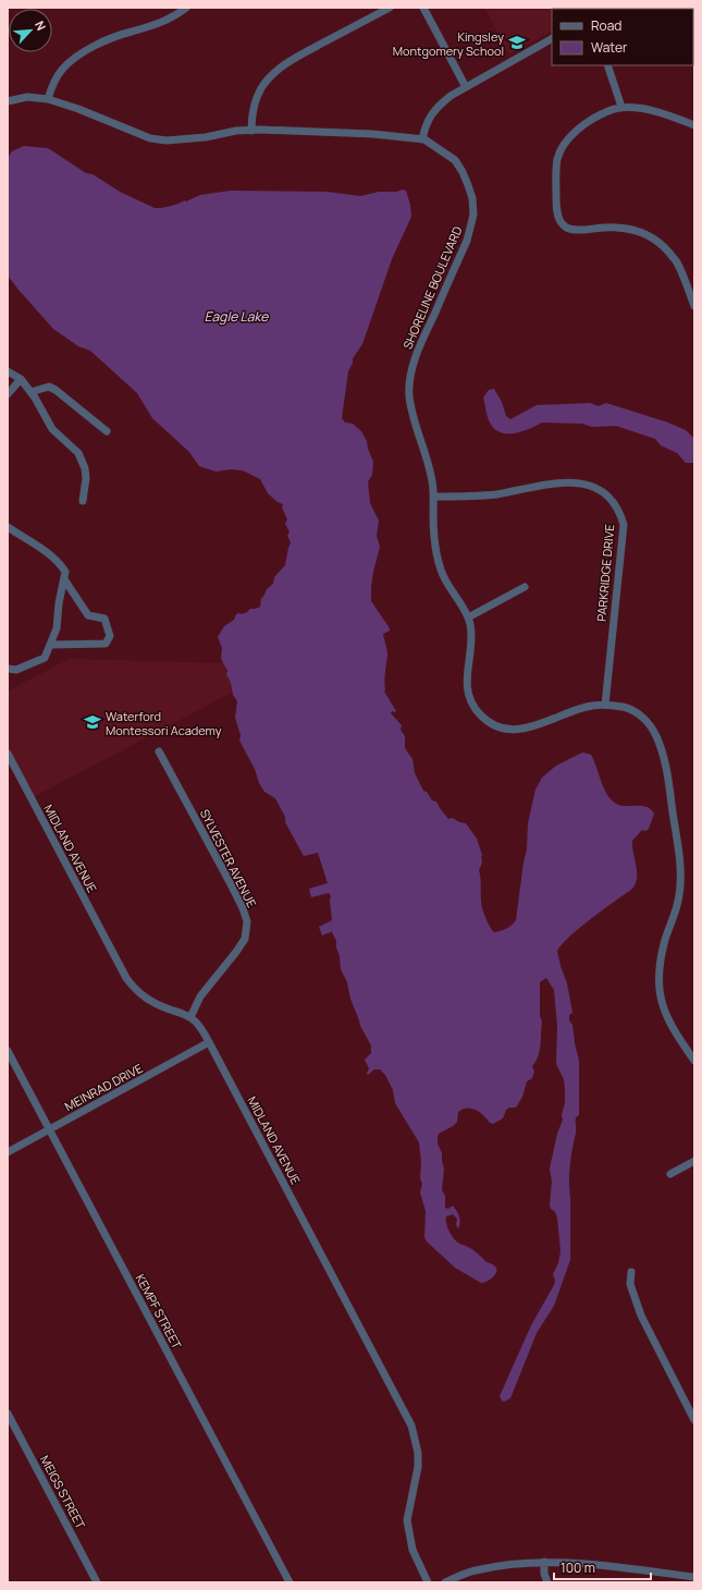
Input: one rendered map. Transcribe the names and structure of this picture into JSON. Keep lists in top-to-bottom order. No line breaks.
{"streets":{"street":["SHORELINE BOULEVARD","PARKRIDGE DRIVE","MIDLAND AVENUE","SYLVESTER AVENUE","MEINRAD DRIVE","KEMPF STREET","MEIGS STREET"]},"crossings":[["SHORELINE BOULEVARD","PARKRIDGE DRIVE"],["MIDLAND AVENUE","SYLVESTER AVENUE"],["MIDLAND AVENUE","MEINRAD DRIVE"],["MEINRAD DRIVE","KEMPF STREET"]],"water":["Eagle Lake"],"places":{"school or university":["Kingsley Montgomery School","Waterford Montessori Academy"]},"legend":["Road","Water"],"scale_bar":"100 m","north":"top right"}
